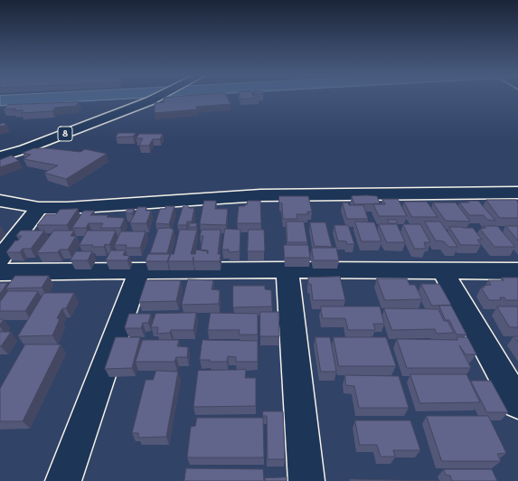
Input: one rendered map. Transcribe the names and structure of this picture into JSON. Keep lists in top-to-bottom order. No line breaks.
{"streets":{"street":["8"]}}
